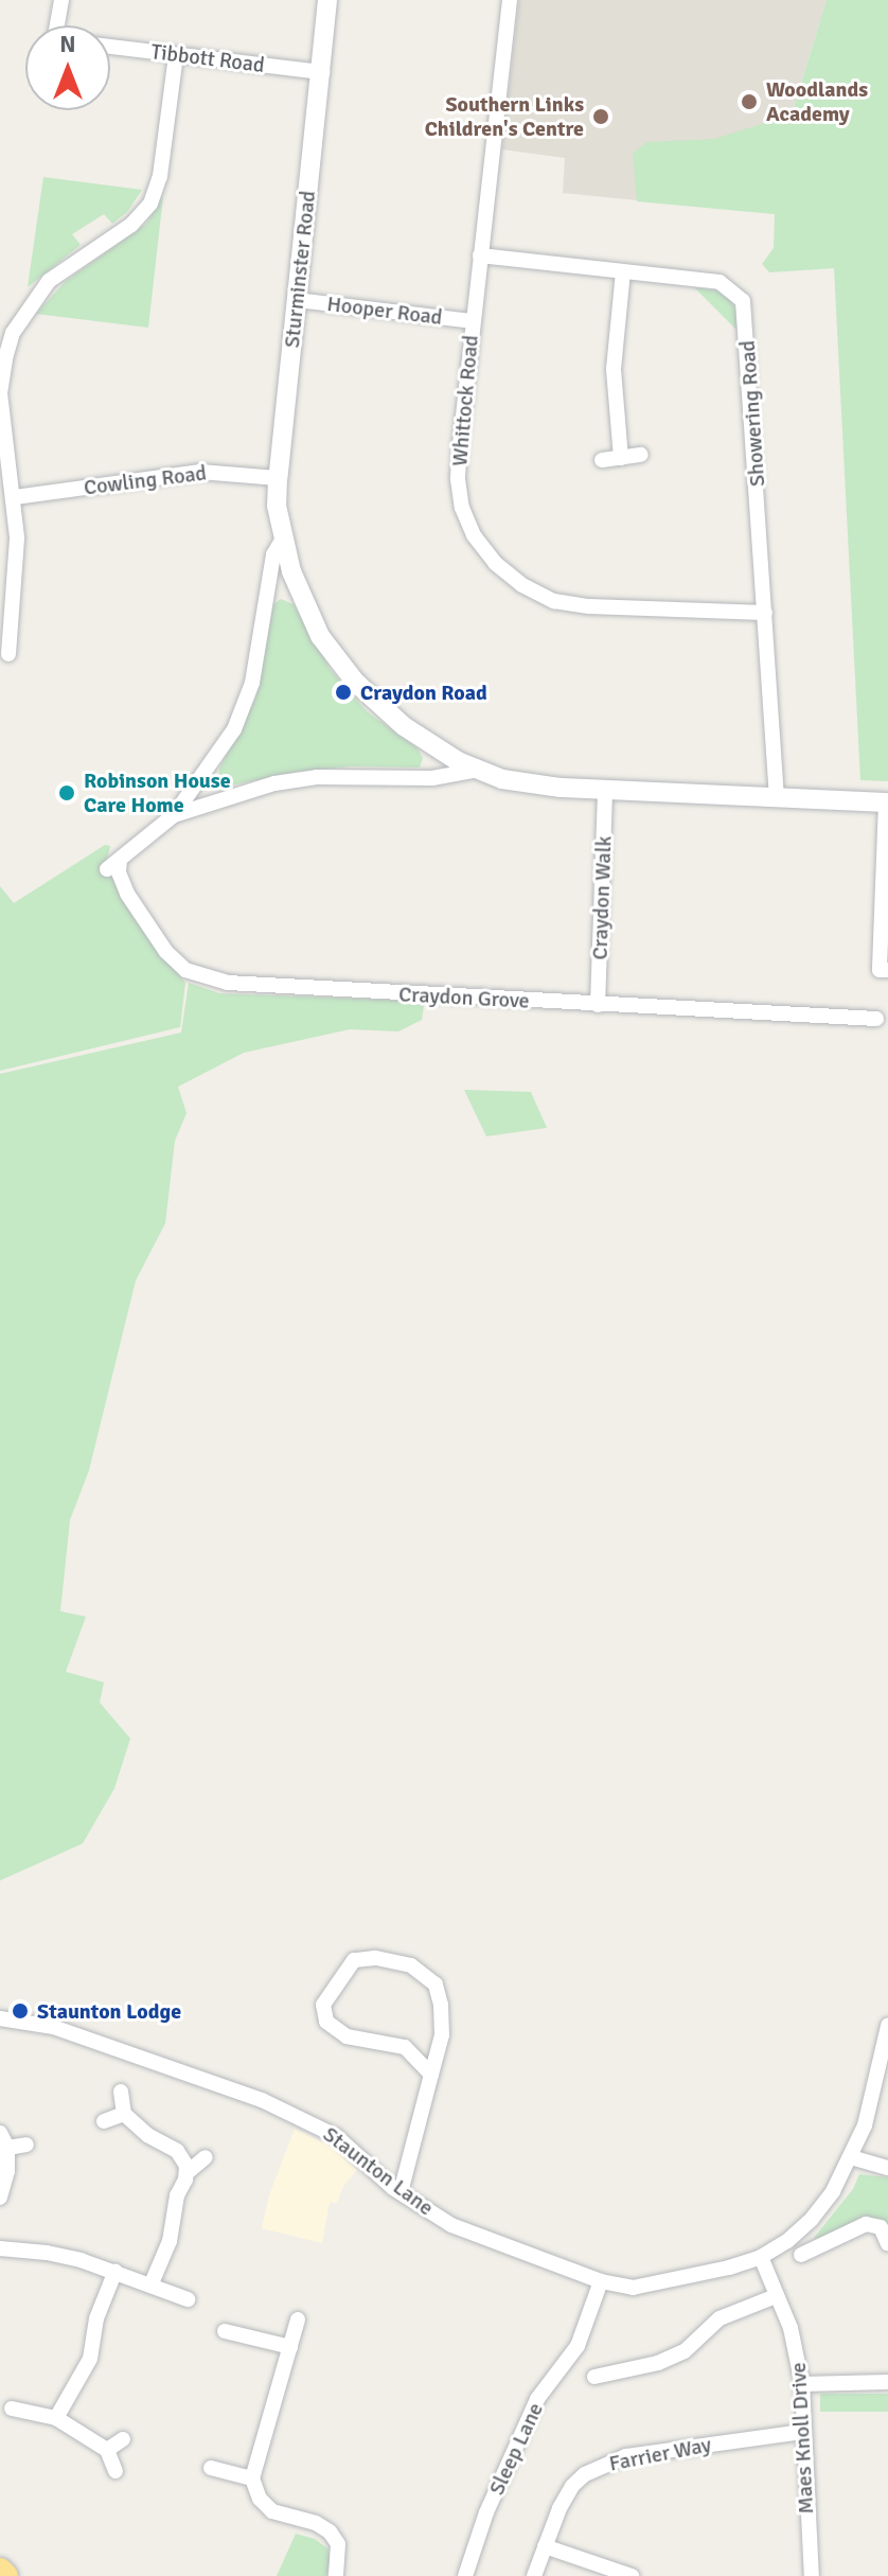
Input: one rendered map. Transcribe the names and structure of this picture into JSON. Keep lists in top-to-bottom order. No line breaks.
{"streets":{"street":["Tibbott Road","Sturminster Road","Hooper Road","Whittock Road","Showering Road","Cowling Road","Craydon Walk","Craydon Grove","Staunton Lane","Maes Knoll Drive","Sleep Lane","Farrier Way"]},"crossings":[["Tibbott Road","Sturminster Road"],["Sturminster Road","Hooper Road"],["Sturminster Road","Cowling Road"],["Hooper Road","Whittock Road"],["Whittock Road","Showering Road"],["Craydon Walk","Craydon Grove"],["Staunton Lane","Maes Knoll Drive"],["Staunton Lane","Sleep Lane"],["Maes Knoll Drive","Farrier Way"]],"places":["Woodlands Academy","Southern Links Children's Centre","Craydon Road","Robinson House Care Home","Staunton Lodge"],"north":"top"}
